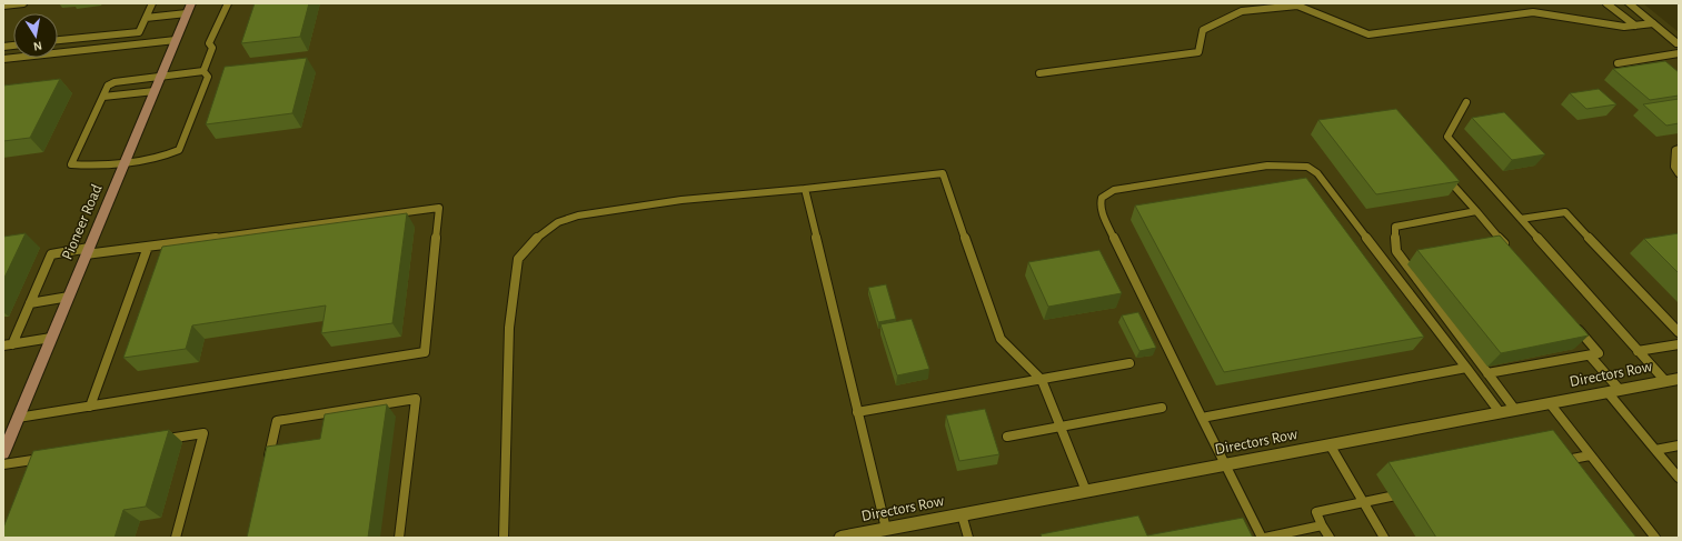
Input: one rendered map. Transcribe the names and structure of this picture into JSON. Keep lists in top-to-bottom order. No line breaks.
{"streets":{"street":["Pioneer Road","Directors Row"]},"north":"bottom"}
